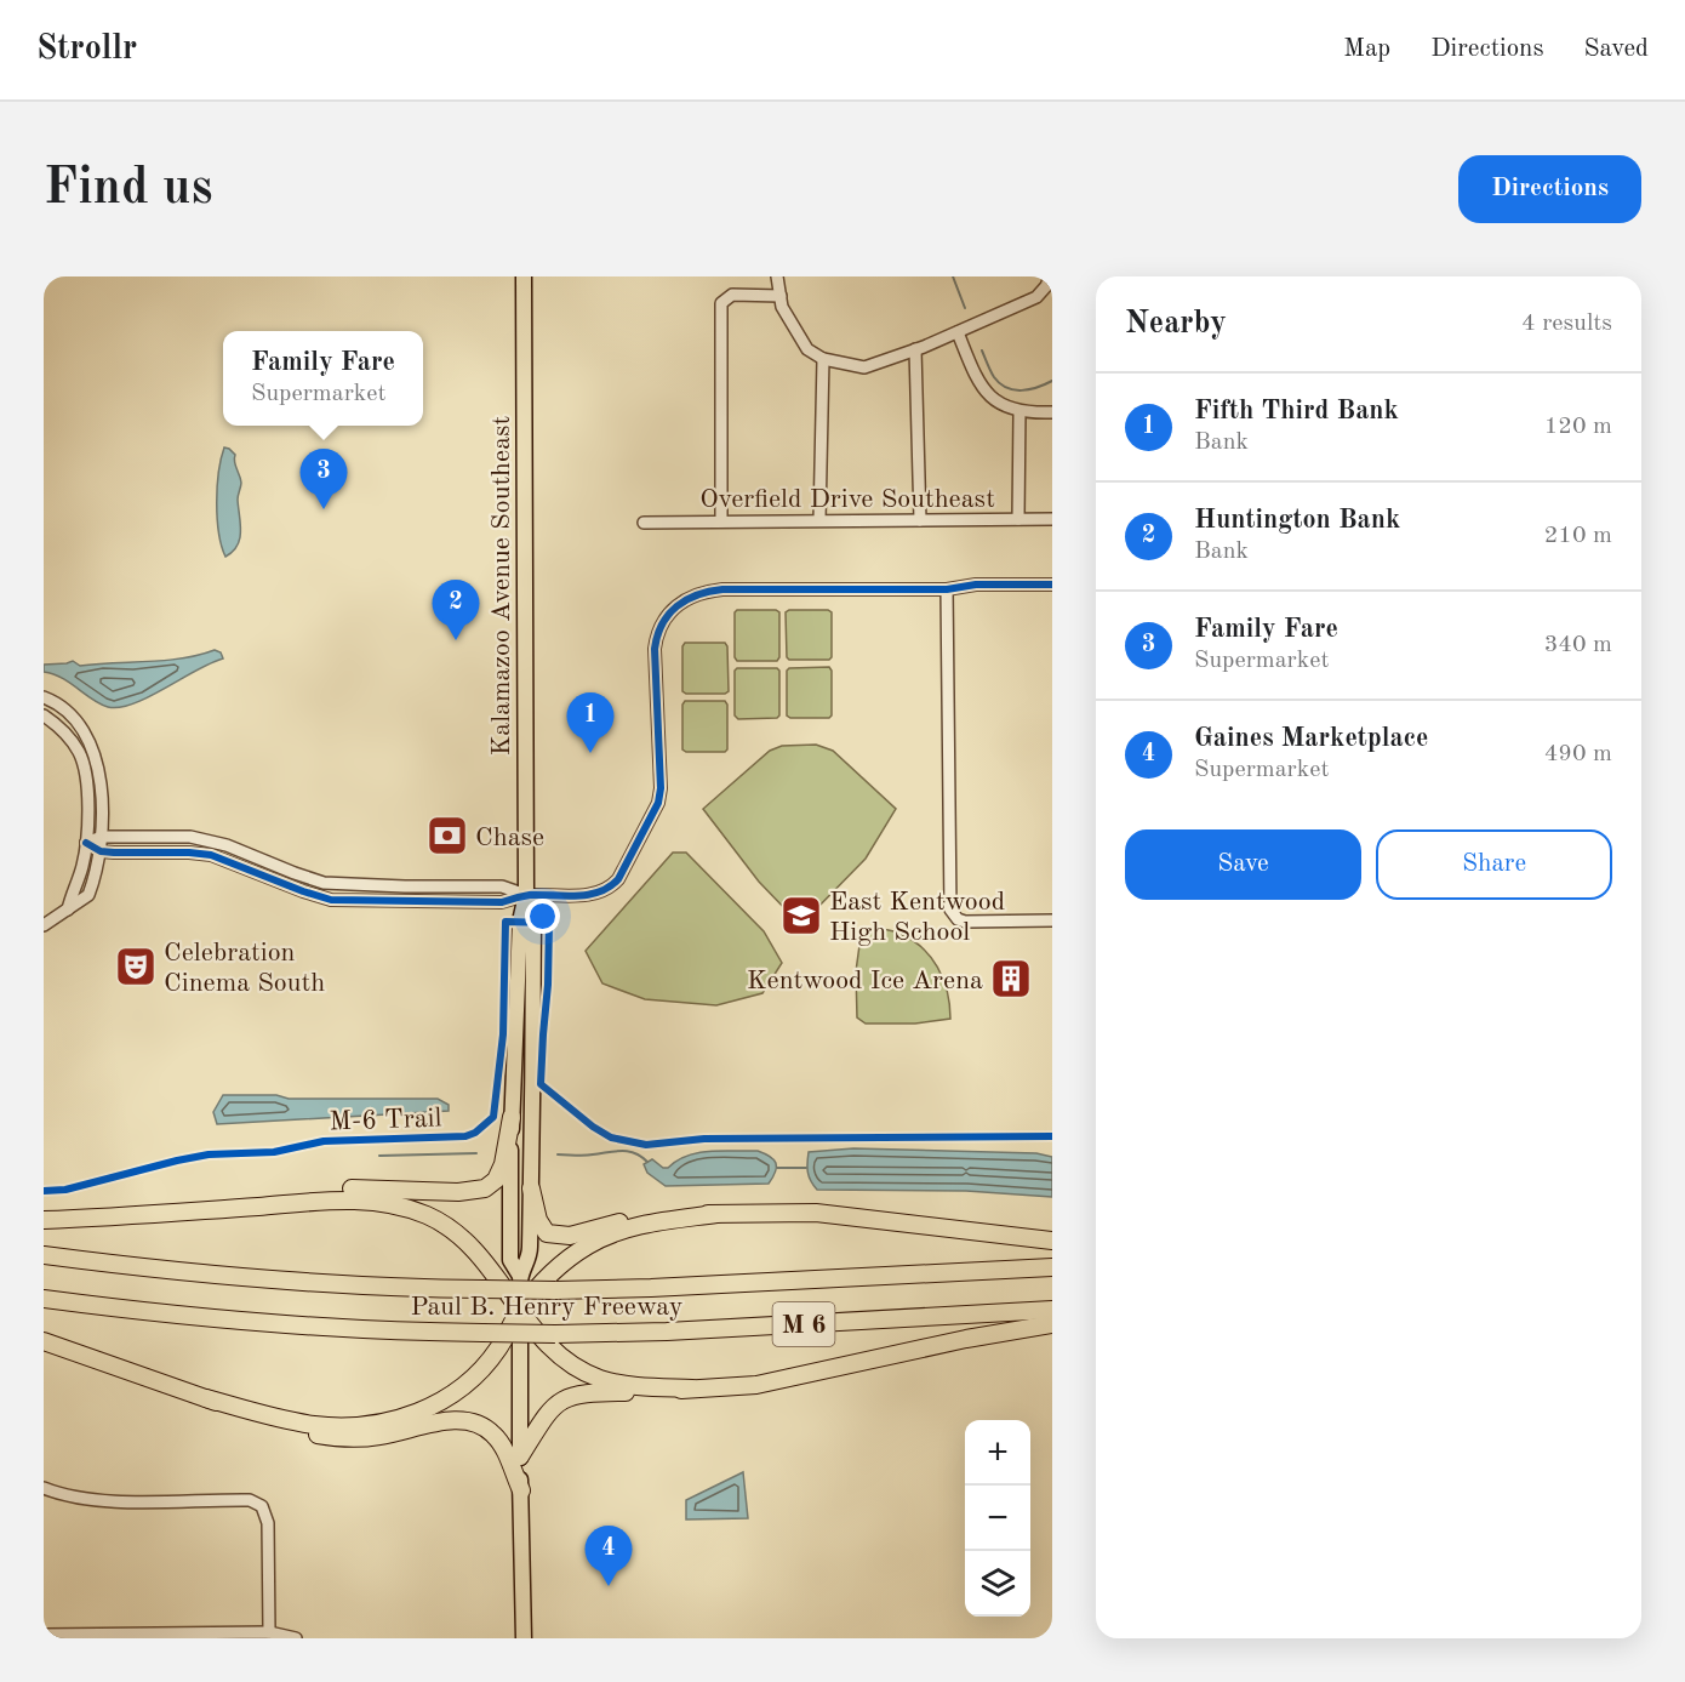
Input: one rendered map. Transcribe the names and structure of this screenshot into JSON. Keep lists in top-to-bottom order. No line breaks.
{"streets":{"highway":["Paul B. Henry Freeway","M 6"],"main road":["Kalamazoo Avenue Southeast"],"street":["Overfield Drive Southeast"],"cycle path":["M-6 Trail"]},"places":{"bank":["Chase"],"school or university":["East Kentwood High School"],"theatre":["Celebration Cinema South"],"building":["Kentwood Ice Arena"]},"page":{"header":"Strollr","nav":["Map","Directions","Saved"],"buttons":["Directions",["Save","Share"]],"title":"Find us","heading":["Nearby","4 results"],"popup":["Family Fare","Supermarket"],"list":[{"mark":"1","name":"Fifth Third Bank","note":"Bank","value":"120 m"},{"mark":"2","name":"Huntington Bank","note":"Bank","value":"210 m"},{"mark":"3","name":"Family Fare","note":"Supermarket","value":"340 m"},{"mark":"4","name":"Gaines Marketplace","note":"Supermarket","value":"490 m"}],"pins":["3","2","1","4"],"map_buttons":["+","−"]}}
